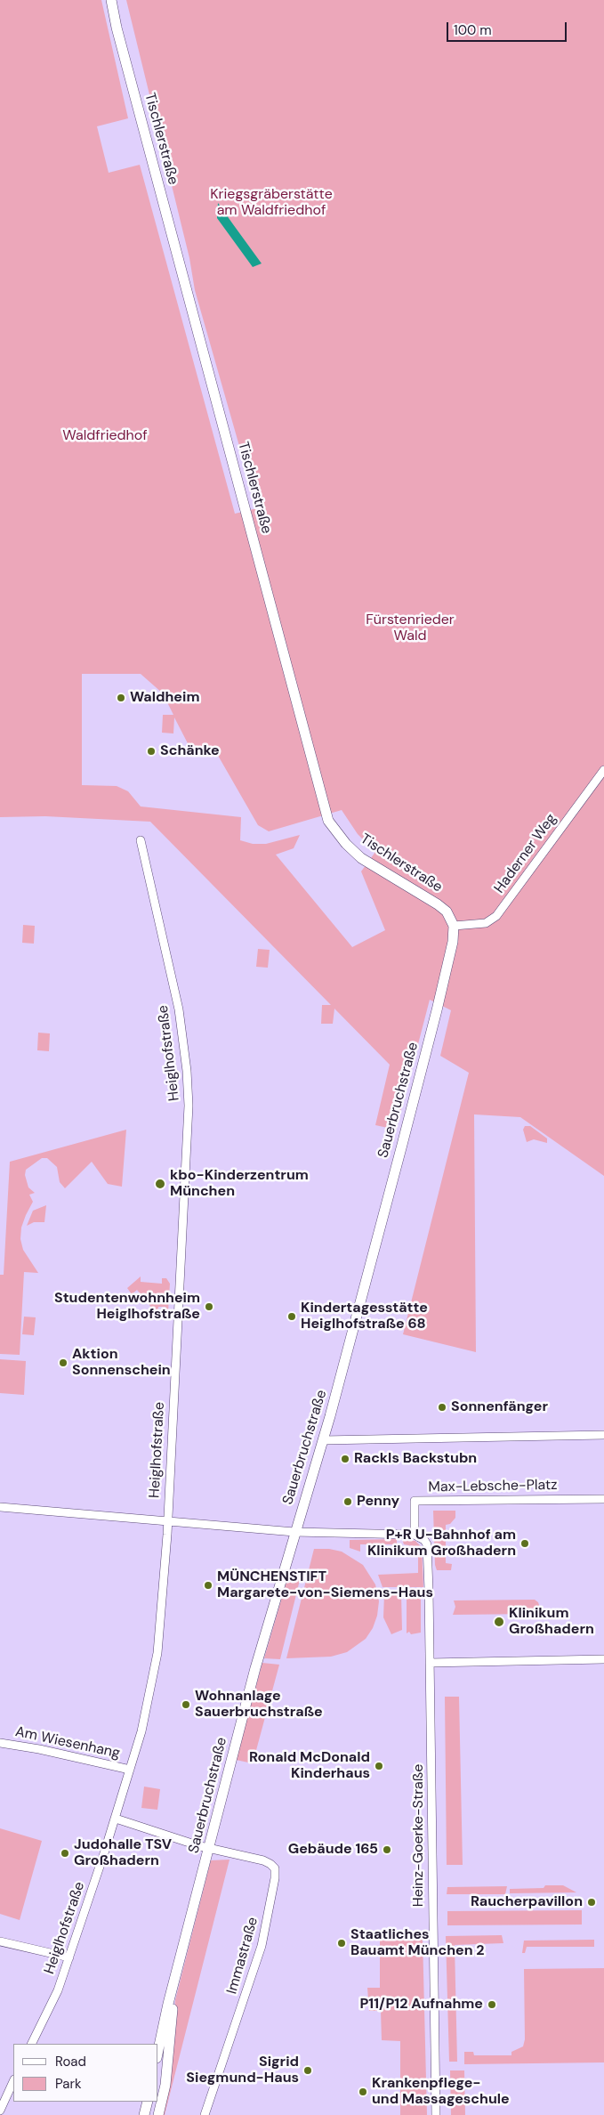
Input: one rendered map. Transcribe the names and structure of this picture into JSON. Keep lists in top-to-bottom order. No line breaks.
{"streets":{"street":["Tischlerstraße","Haderner Weg","Heiglhofstraße","Sauerbruchstraße","Max-Lebsche-Platz","Am Wiesenhang","Heinz-Goerke-Straße","Immastraße"]},"crossings":[["Tischlerstraße","Haderner Weg"],["Tischlerstraße","Sauerbruchstraße"],["Haderner Weg","Sauerbruchstraße"],["Heiglhofstraße","Am Wiesenhang"],["Sauerbruchstraße","Immastraße"]],"parks":["Kriegsgräberstätte am Waldfriedhof","Waldfriedhof","Fürstenrieder Wald"],"places":["Waldheim","Schänke","kbo-Kinderzentrum München","Studentenwohnheim Heiglhofstraße","Kindertagesstätte Heiglhofstraße 68","Aktion Sonnenschein","Sonnenfänger","Rackls Backstubn","Penny","P+R U-Bahnhof am Klinikum Großhadern","MÜNCHENSTIFT Margarete-von-Siemens-Haus","Klinikum Großhadern","Wohnanlage Sauerbruchstraße","Ronald McDonald Kinderhaus","Gebäude 165","Judohalle TSV Großhadern","Raucherpavillon","Staatliches Bauamt München 2","P11/P12 Aufnahme","Sigrid Siegmund-Haus","Krankenpflege- und Massageschule"],"legend":["Road","Park"],"scale_bar":"100 m"}
